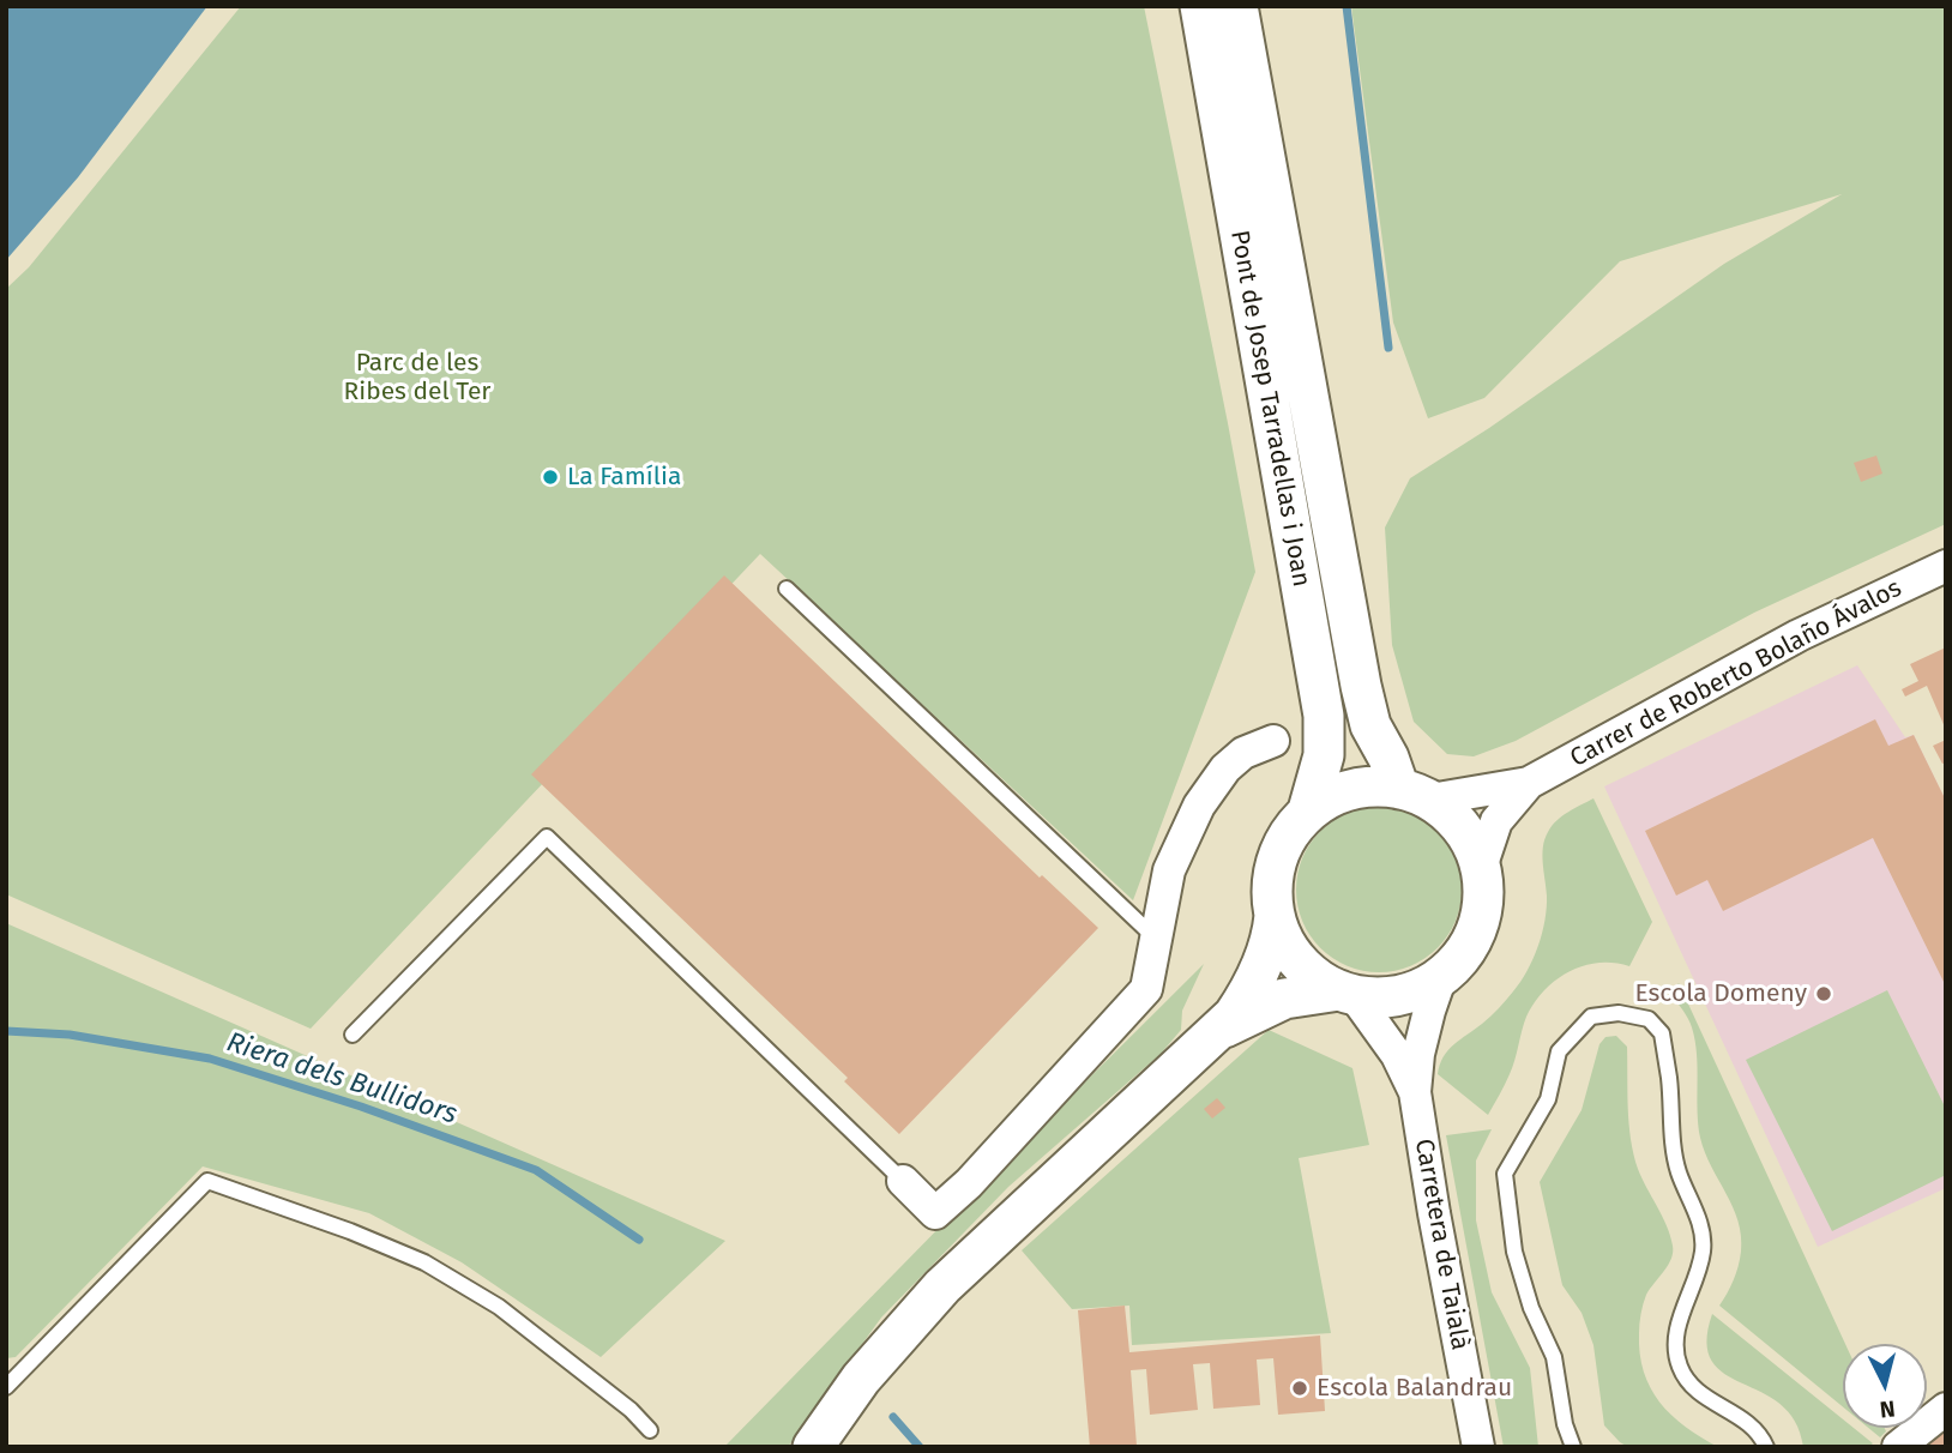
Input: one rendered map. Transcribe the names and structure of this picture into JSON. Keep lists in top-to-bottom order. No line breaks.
{"streets":{"street":["Pont de Josep Tarradellas i Joan","Carrer de Roberto Bolaño Ávalos","Carretera de Taialà"]},"crossings":[["Pont de Josep Tarradellas i Joan","Carrer de Roberto Bolaño Ávalos"],["Pont de Josep Tarradellas i Joan","Carretera de Taialà"],["Carrer de Roberto Bolaño Ávalos","Carretera de Taialà"]],"water":["Riera dels Bullidors"],"parks":["Parc de les Ribes del Ter"],"places":["La Família","Escola Domeny","Escola Balandrau"],"north":"bottom"}
